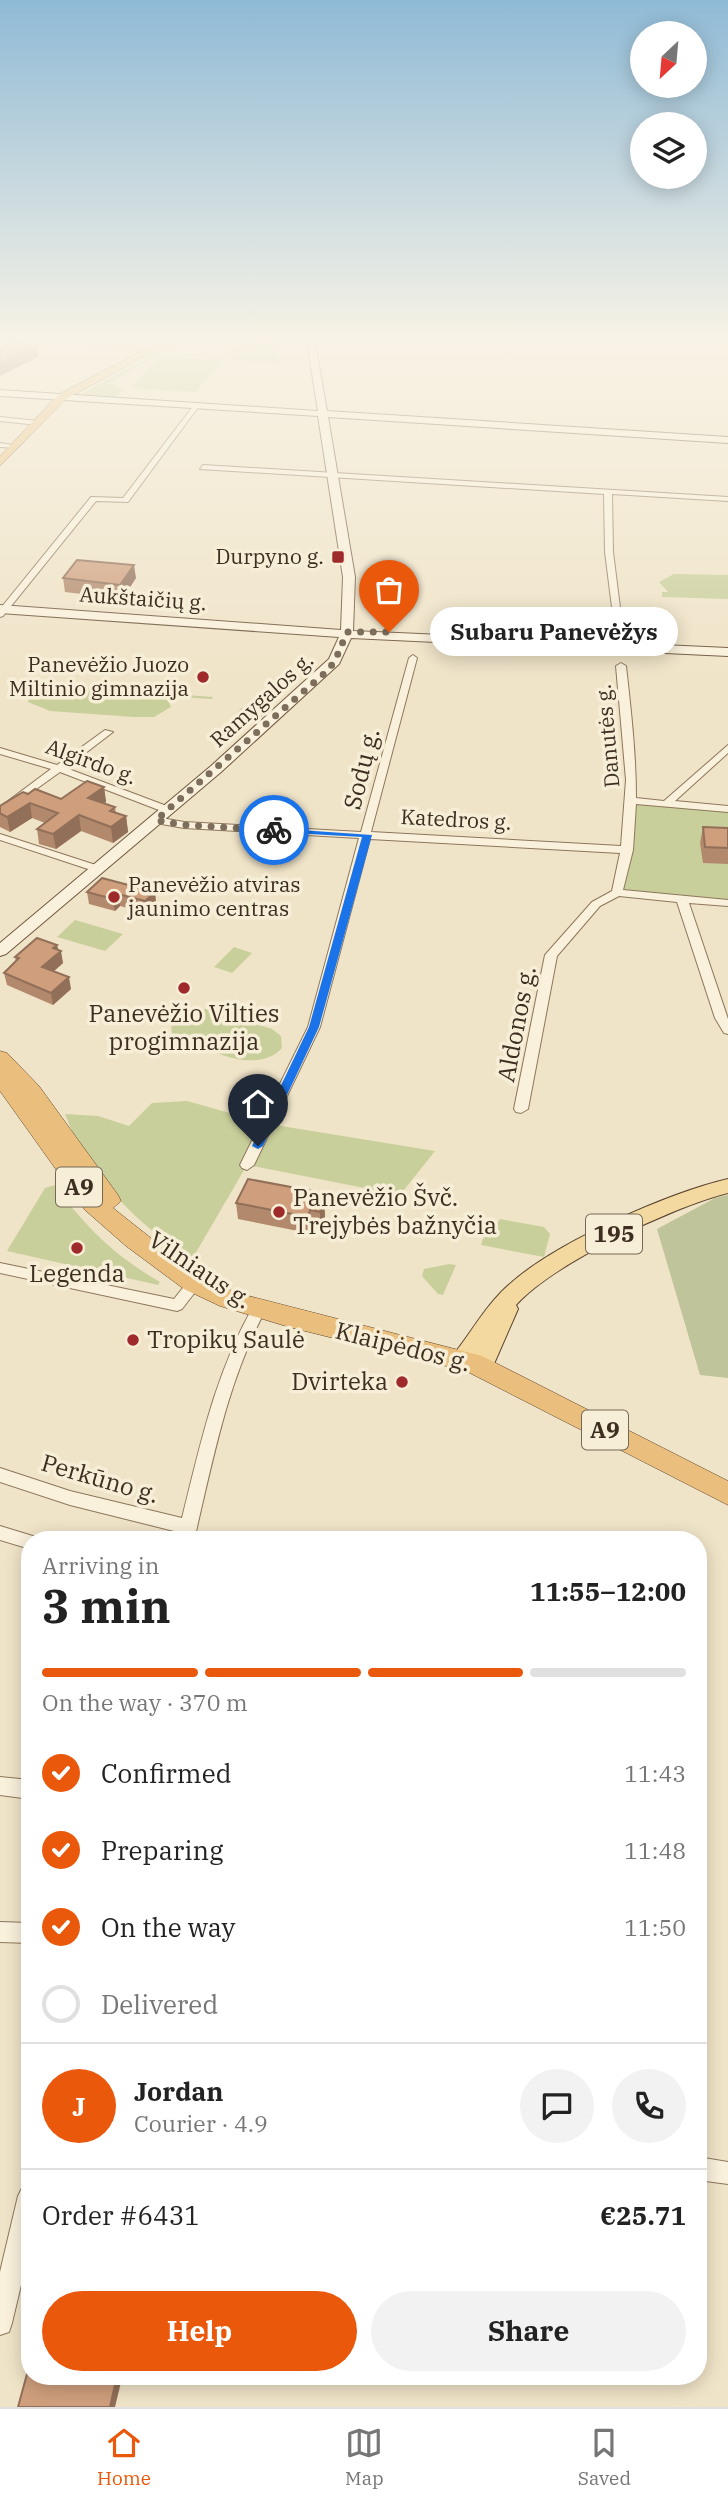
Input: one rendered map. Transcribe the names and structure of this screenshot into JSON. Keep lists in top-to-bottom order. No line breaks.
{"streets":{"highway":["A9","Vilniaus g.","Klaipėdos g."],"main road":["Aukštaičių g.","Ramygalos g.","195"],"street":["Danutės g.","Algirdo g.","Sodų g.","Katedros g.","Aldonos g.","Perkūno g."]},"crossings":[["Aukštaičių g.","Ramygalos g."],["Ramygalos g.","Algirdo g."],["Ramygalos g.","Katedros g."],["Danutės g.","Katedros g."],["Danutės g.","Aldonos g."],["Sodų g.","Katedros g."],["195","Klaipėdos g."],["Vilniaus g.","Klaipėdos g."]],"places":{"transit":["Durpyno g."],"other":["Subaru Panevėžys","Panevėžio Juozo Miltinio gimnazija","Panevėžio atviras jaunimo centras","Panevėžio Vilties progimnazija","Panevėžio Švč. Trejybės bažnyčia","Legenda","Tropikų Saulė","Dvirteka"]},"north":"bottom left","page":{"bubble":"Subaru Panevėžys","heading":["3 min","Arriving in","11:55–12:00"],"panel":["Jordan","Courier · 4.9","Order #6431","€25.71"],"bar":"On the way · 370 m","list":[["Confirmed","11:43"],["Preparing","11:48"],["On the way","11:50"],"Delivered"],"round":"J","buttons":["Help","Share"],"tabs":["Home","Map","Saved"]}}
